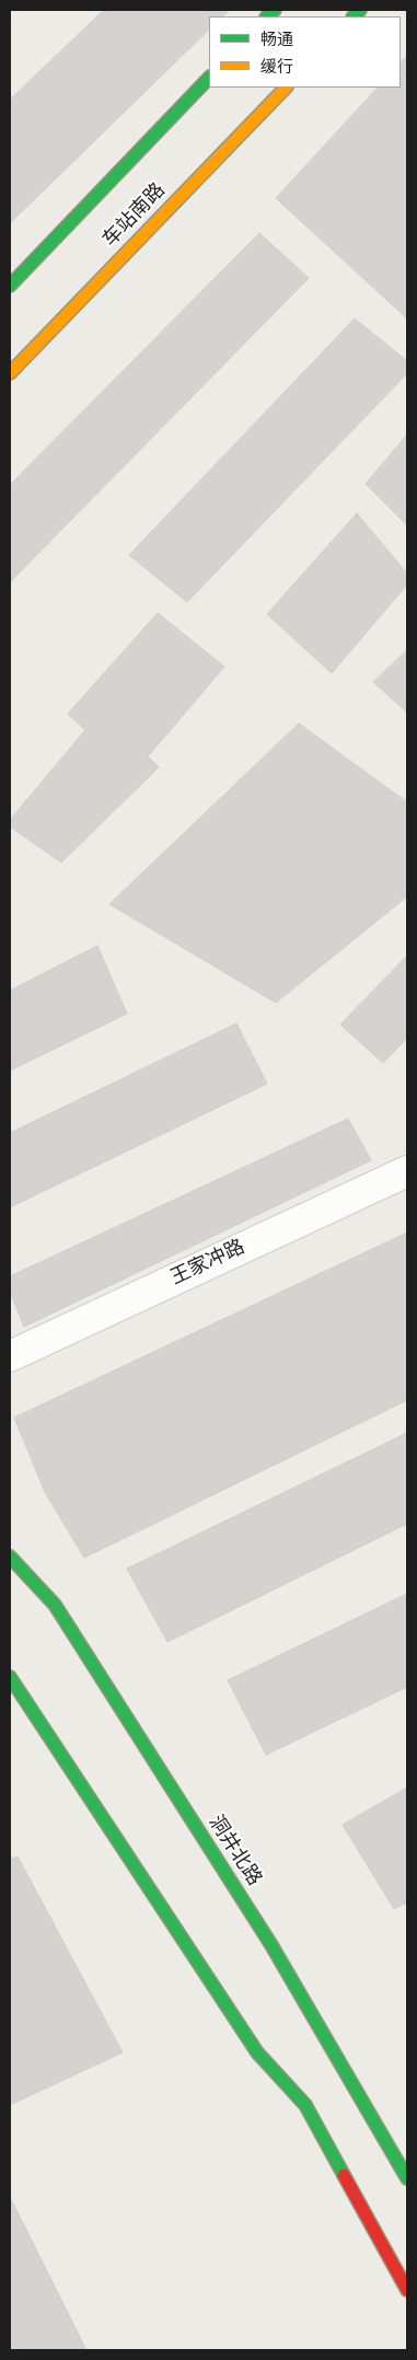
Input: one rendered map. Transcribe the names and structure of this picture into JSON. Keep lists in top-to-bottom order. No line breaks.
{"streets":{"street":["车站南路","王家冲路","洞井北路"]},"legend":["畅通","缓行"]}
